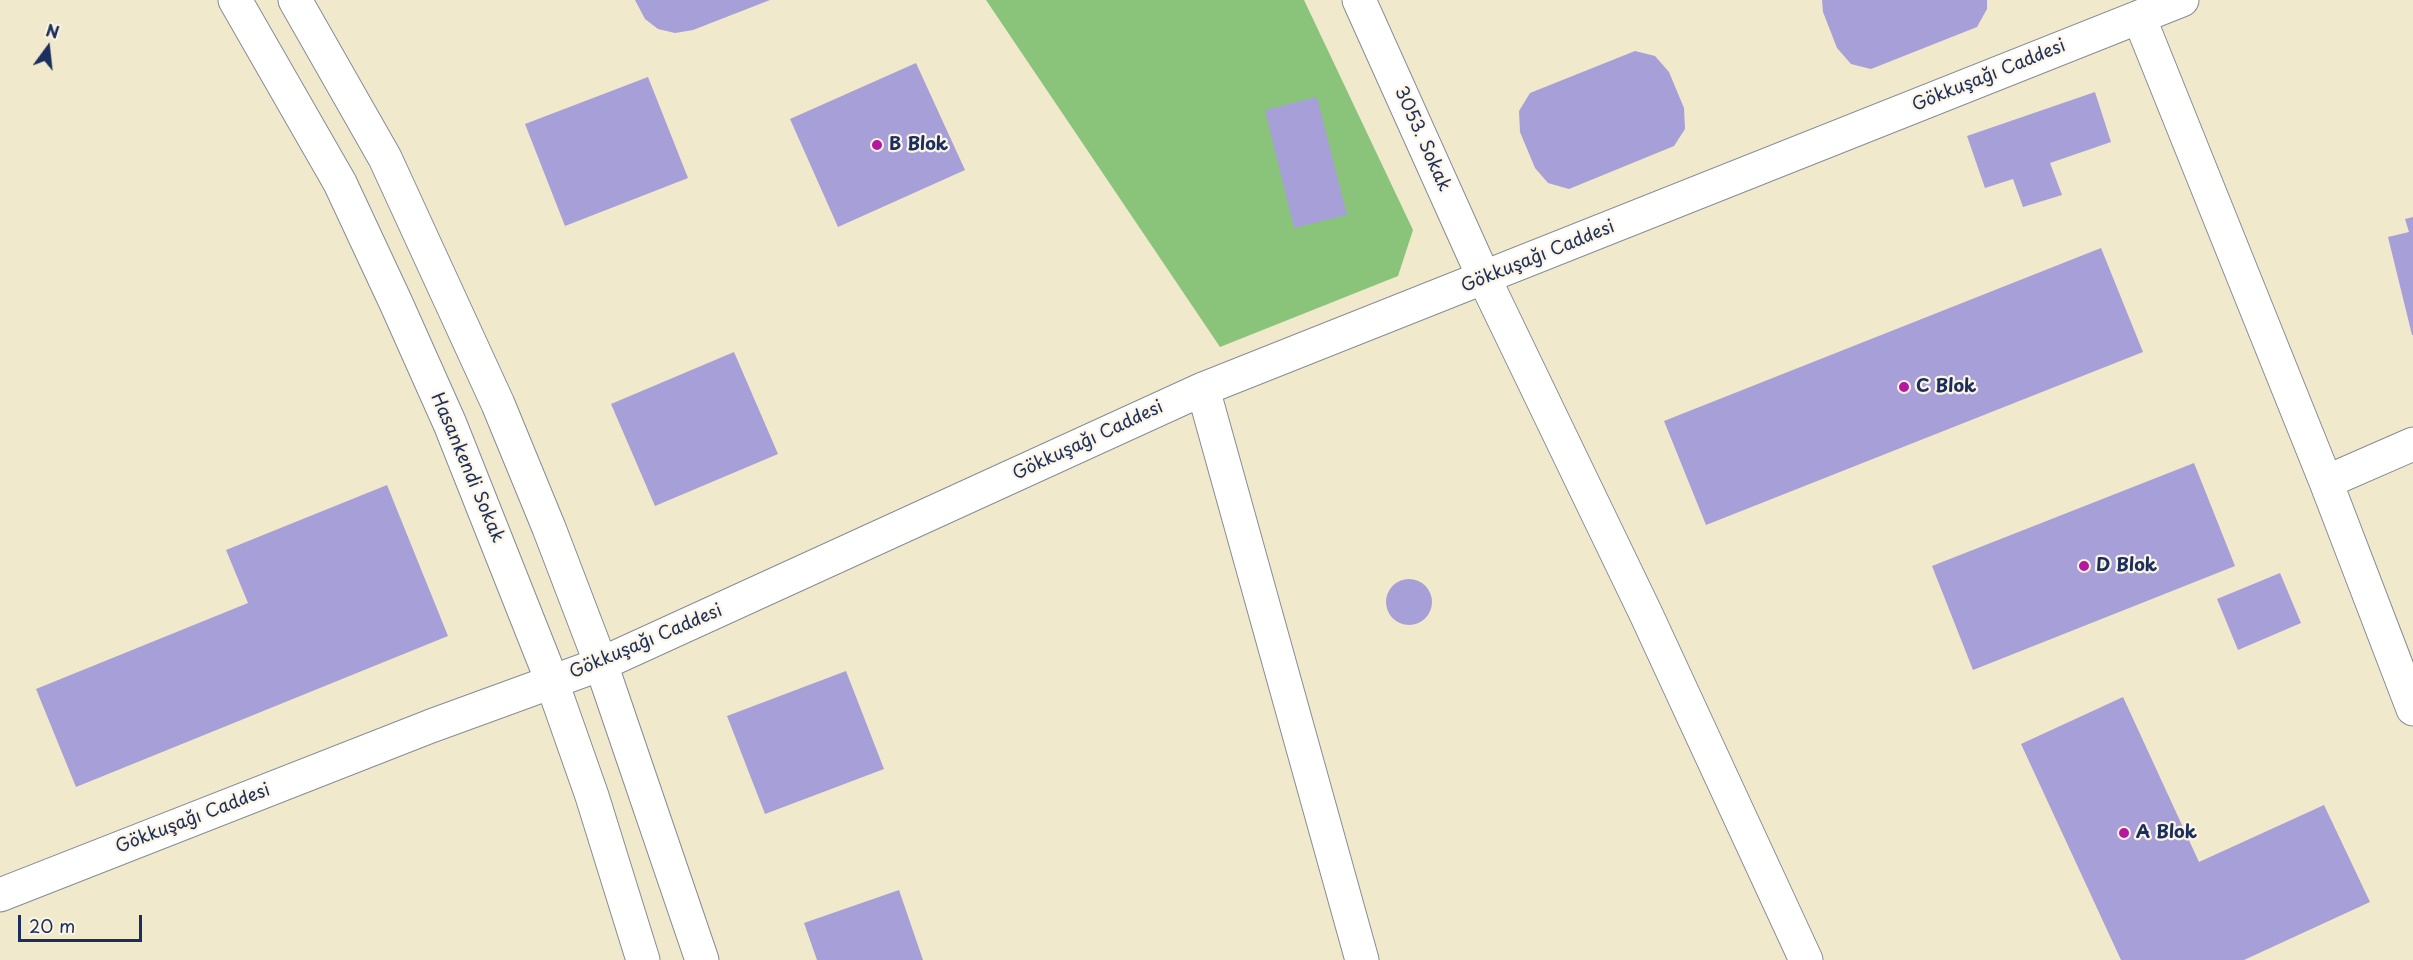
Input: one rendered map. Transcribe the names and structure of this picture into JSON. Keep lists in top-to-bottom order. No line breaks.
{"streets":{"street":["Gökkuşağı Caddesi","3053. Sokak","Hasankendi Sokak"]},"crossings":[["Gökkuşağı Caddesi","3053. Sokak"],["Gökkuşağı Caddesi","Hasankendi Sokak"]],"places":["B Blok","C Blok","D Blok","A Blok"],"scale_bar":"20 m","north":"top"}
